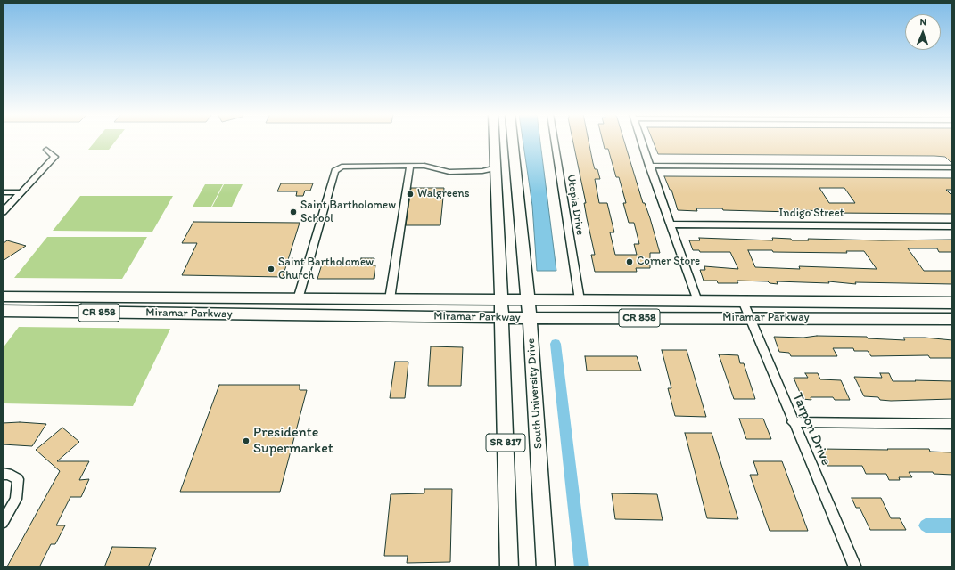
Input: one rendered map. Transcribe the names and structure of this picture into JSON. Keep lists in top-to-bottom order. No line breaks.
{"streets":{"main road":["CR 858","Miramar Parkway","South University Drive","SR 817"],"street":["Utopia Drive","Indigo Street","Tarpon Drive"]},"crossings":[["Utopia Drive","Miramar Parkway"],["Miramar Parkway","South University Drive"],["Miramar Parkway","Tarpon Drive"],["Miramar Parkway","SR 817"]],"places":["Walgreens","Saint Bartholomew School","Corner Store","Saint Bartholomew Church","Presidente Supermarket"],"north":"top"}
